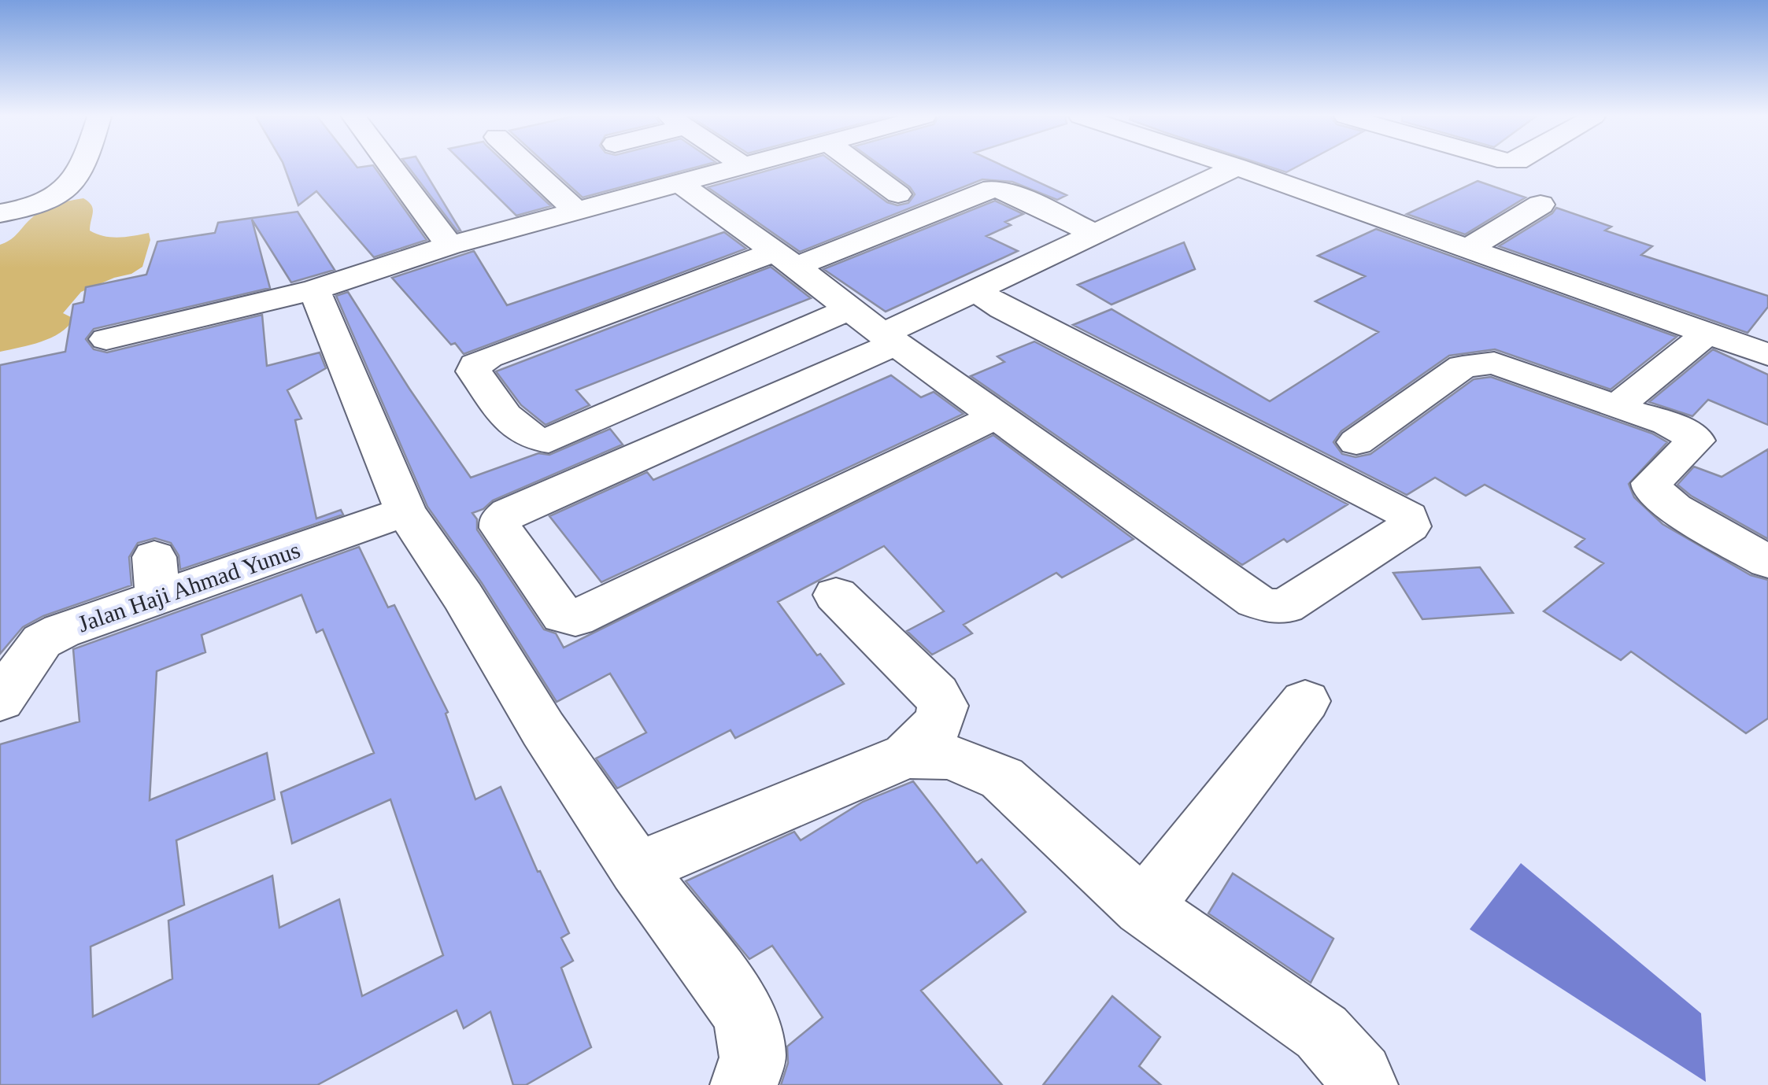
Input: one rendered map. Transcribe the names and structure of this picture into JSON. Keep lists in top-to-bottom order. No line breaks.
{"streets":{"street":["Jalan Haji Ahmad Yunus"]}}
